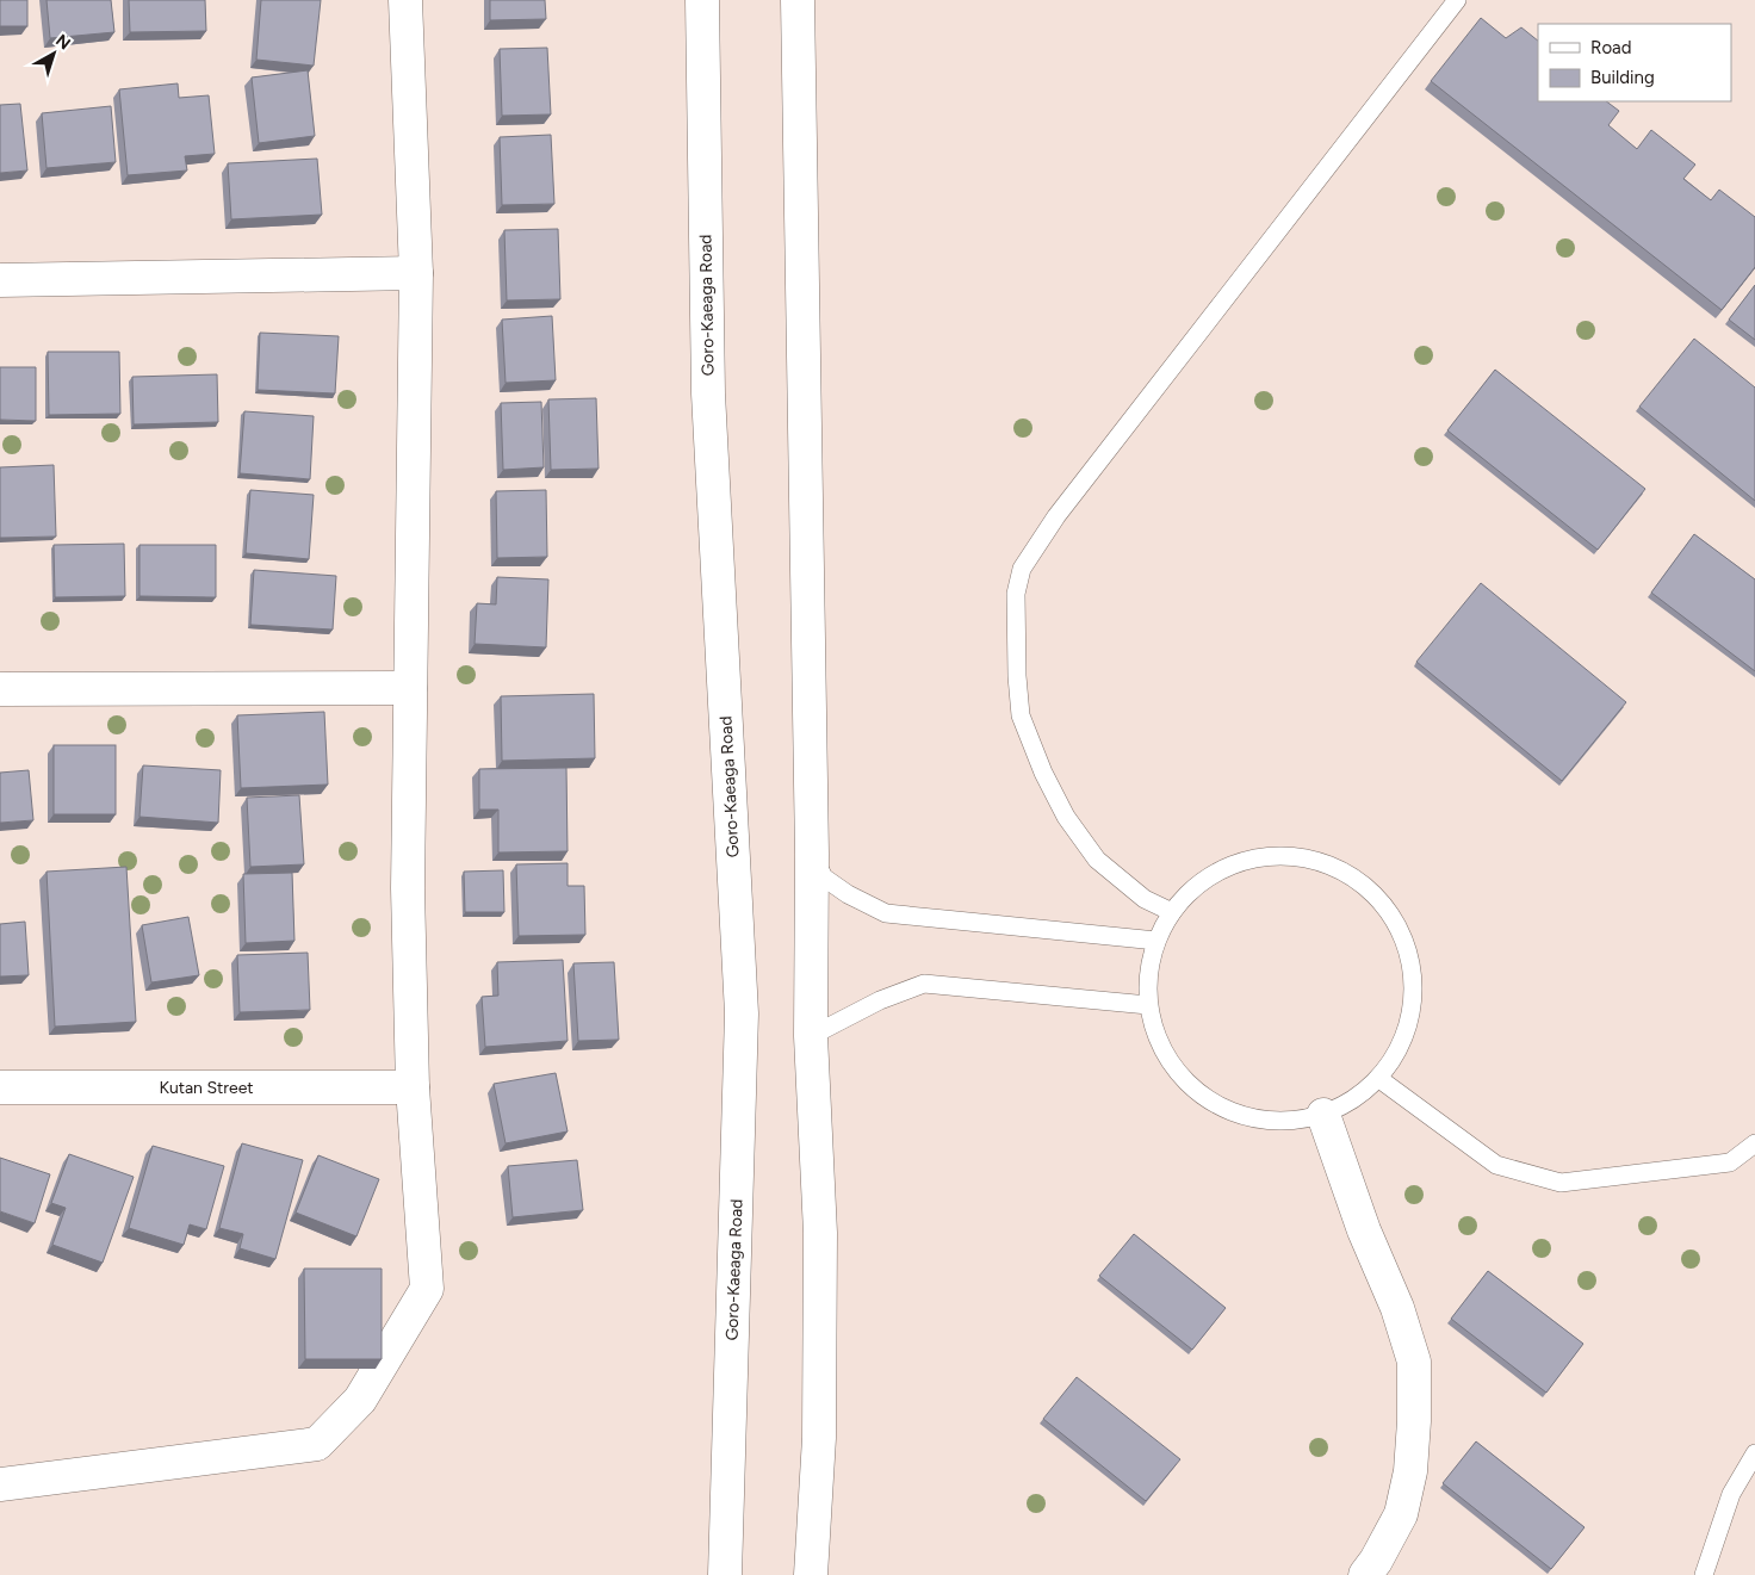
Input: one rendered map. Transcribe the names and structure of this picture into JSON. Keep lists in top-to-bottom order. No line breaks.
{"streets":{"street":["Goro-Kaeaga Road","Kutan Street"]},"legend":["Road","Building"],"north":"top right"}
